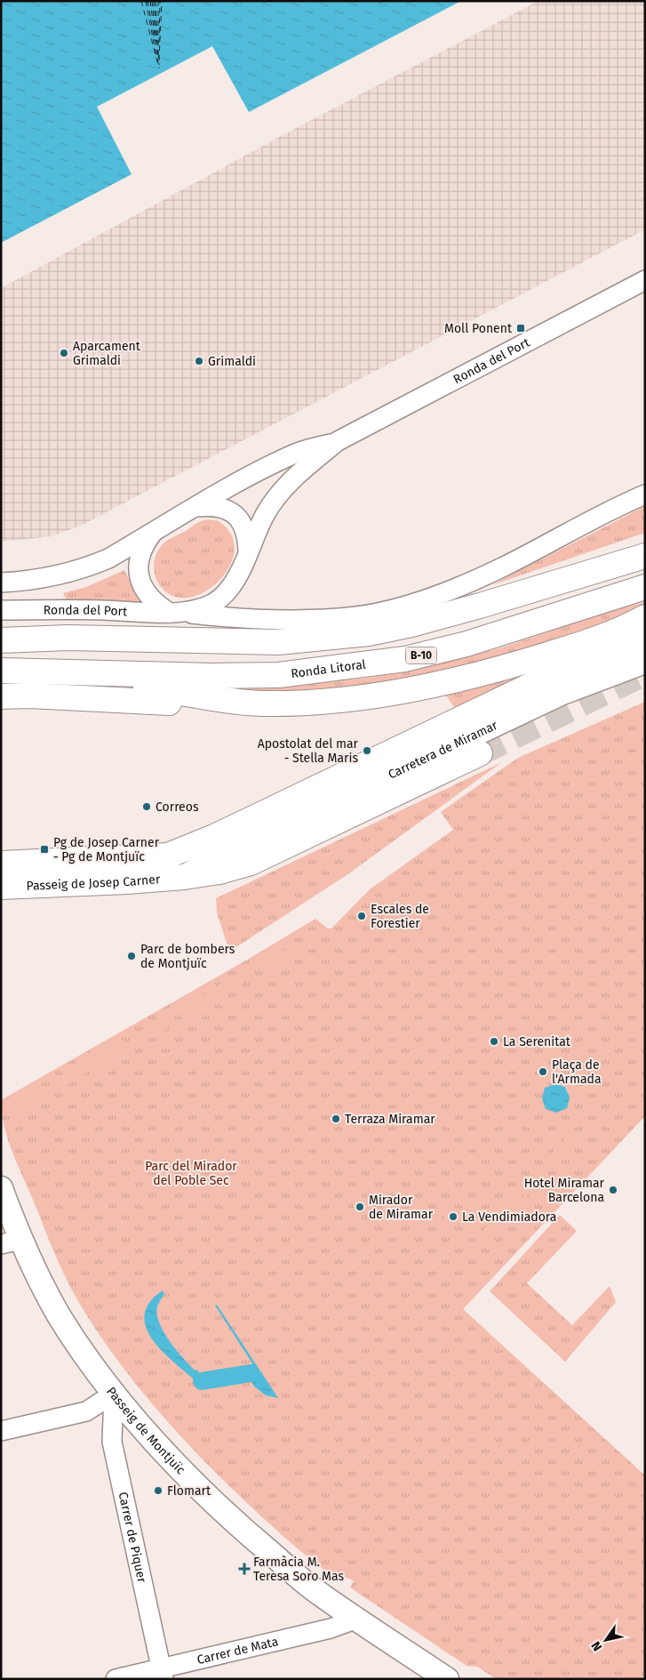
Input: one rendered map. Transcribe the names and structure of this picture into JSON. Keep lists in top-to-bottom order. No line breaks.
{"streets":{"main road":["B-10","Ronda Litoral","Passeig de Josep Carner"],"street":["Ronda del Port","Carretera de Miramar","Passeig de Montjuïc","Carrer de Piquer","Carrer de Mata"]},"crossings":[["B-10","Ronda Litoral"],["Carretera de Miramar","Passeig de Josep Carner"],["Passeig de Montjuïc","Carrer de Piquer"],["Passeig de Montjuïc","Carrer de Mata"],["Carrer de Piquer","Carrer de Mata"]],"parks":["Parc del Mirador del Poble Sec"],"places":{"transit":["Moll Ponent","Pg de Josep Carner - Pg de Montjuïc"],"other":["Aparcament Grimaldi","Grimaldi","Apostolat del mar - Stella Maris","Correos","Escales de Forestier","Parc de bombers de Montjuïc","La Serenitat","Plaça de l'Armada","Terraza Miramar","Hotel Miramar Barcelona","Mirador de Miramar","La Vendimiadora","Flomart"],"health":["Farmàcia M. Teresa Soro Mas"]},"north":"bottom left"}
